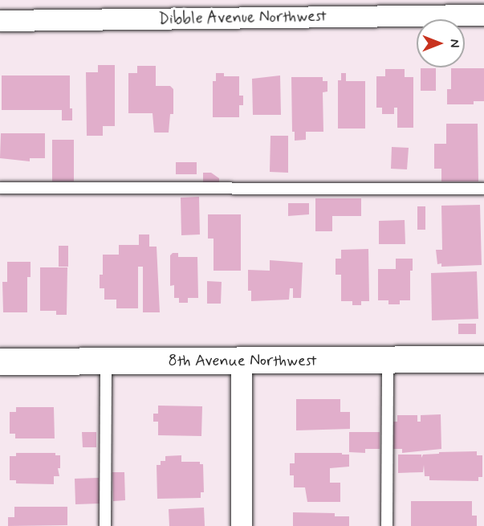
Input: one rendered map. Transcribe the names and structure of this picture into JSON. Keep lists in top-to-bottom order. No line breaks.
{"streets":{"street":["Dibble Avenue Northwest","8th Avenue Northwest"]},"north":"right"}
